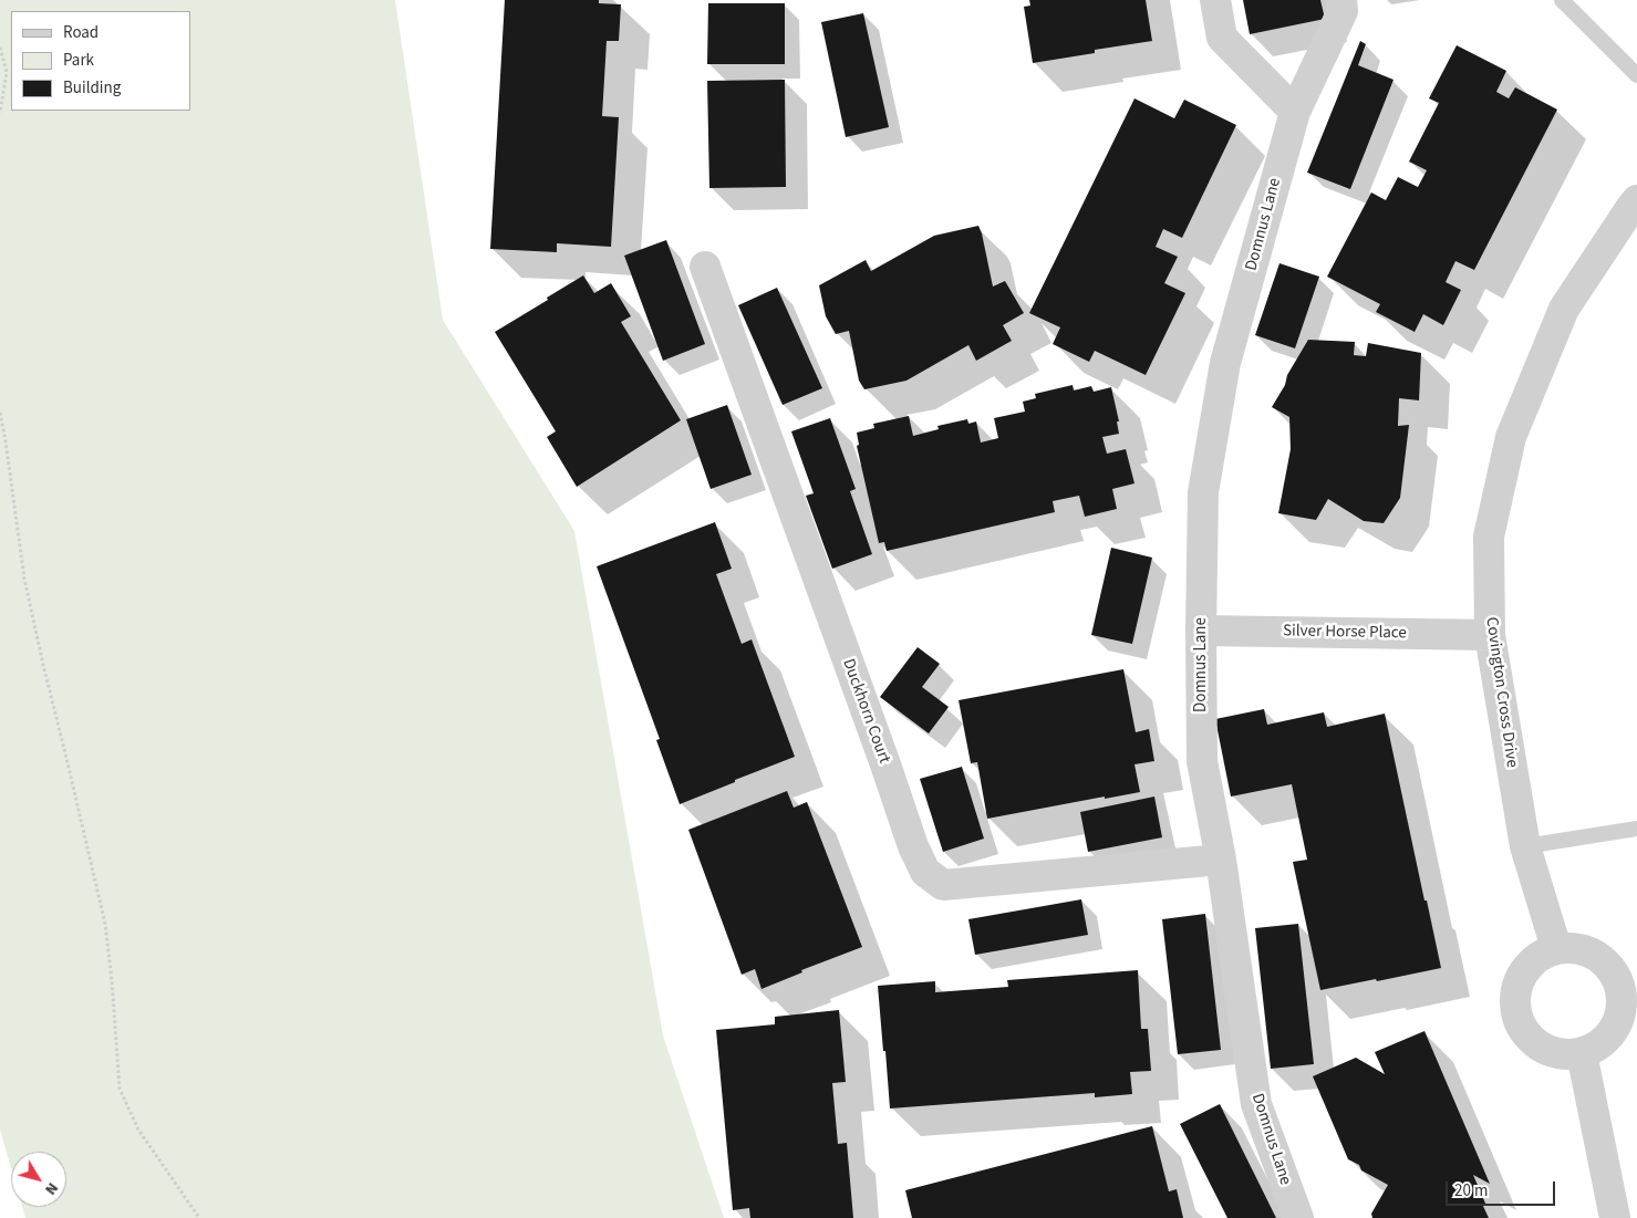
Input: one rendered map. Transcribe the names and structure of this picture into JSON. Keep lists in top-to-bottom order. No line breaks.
{"streets":{"street":["Domnus Lane","Silver Horse Place","Covington Cross Drive","Duckhorn Court"]},"crossings":[["Domnus Lane","Silver Horse Place"],["Domnus Lane","Duckhorn Court"],["Silver Horse Place","Covington Cross Drive"]],"legend":["Road","Park","Building"],"scale_bar":"20 m","north":"bottom right"}
